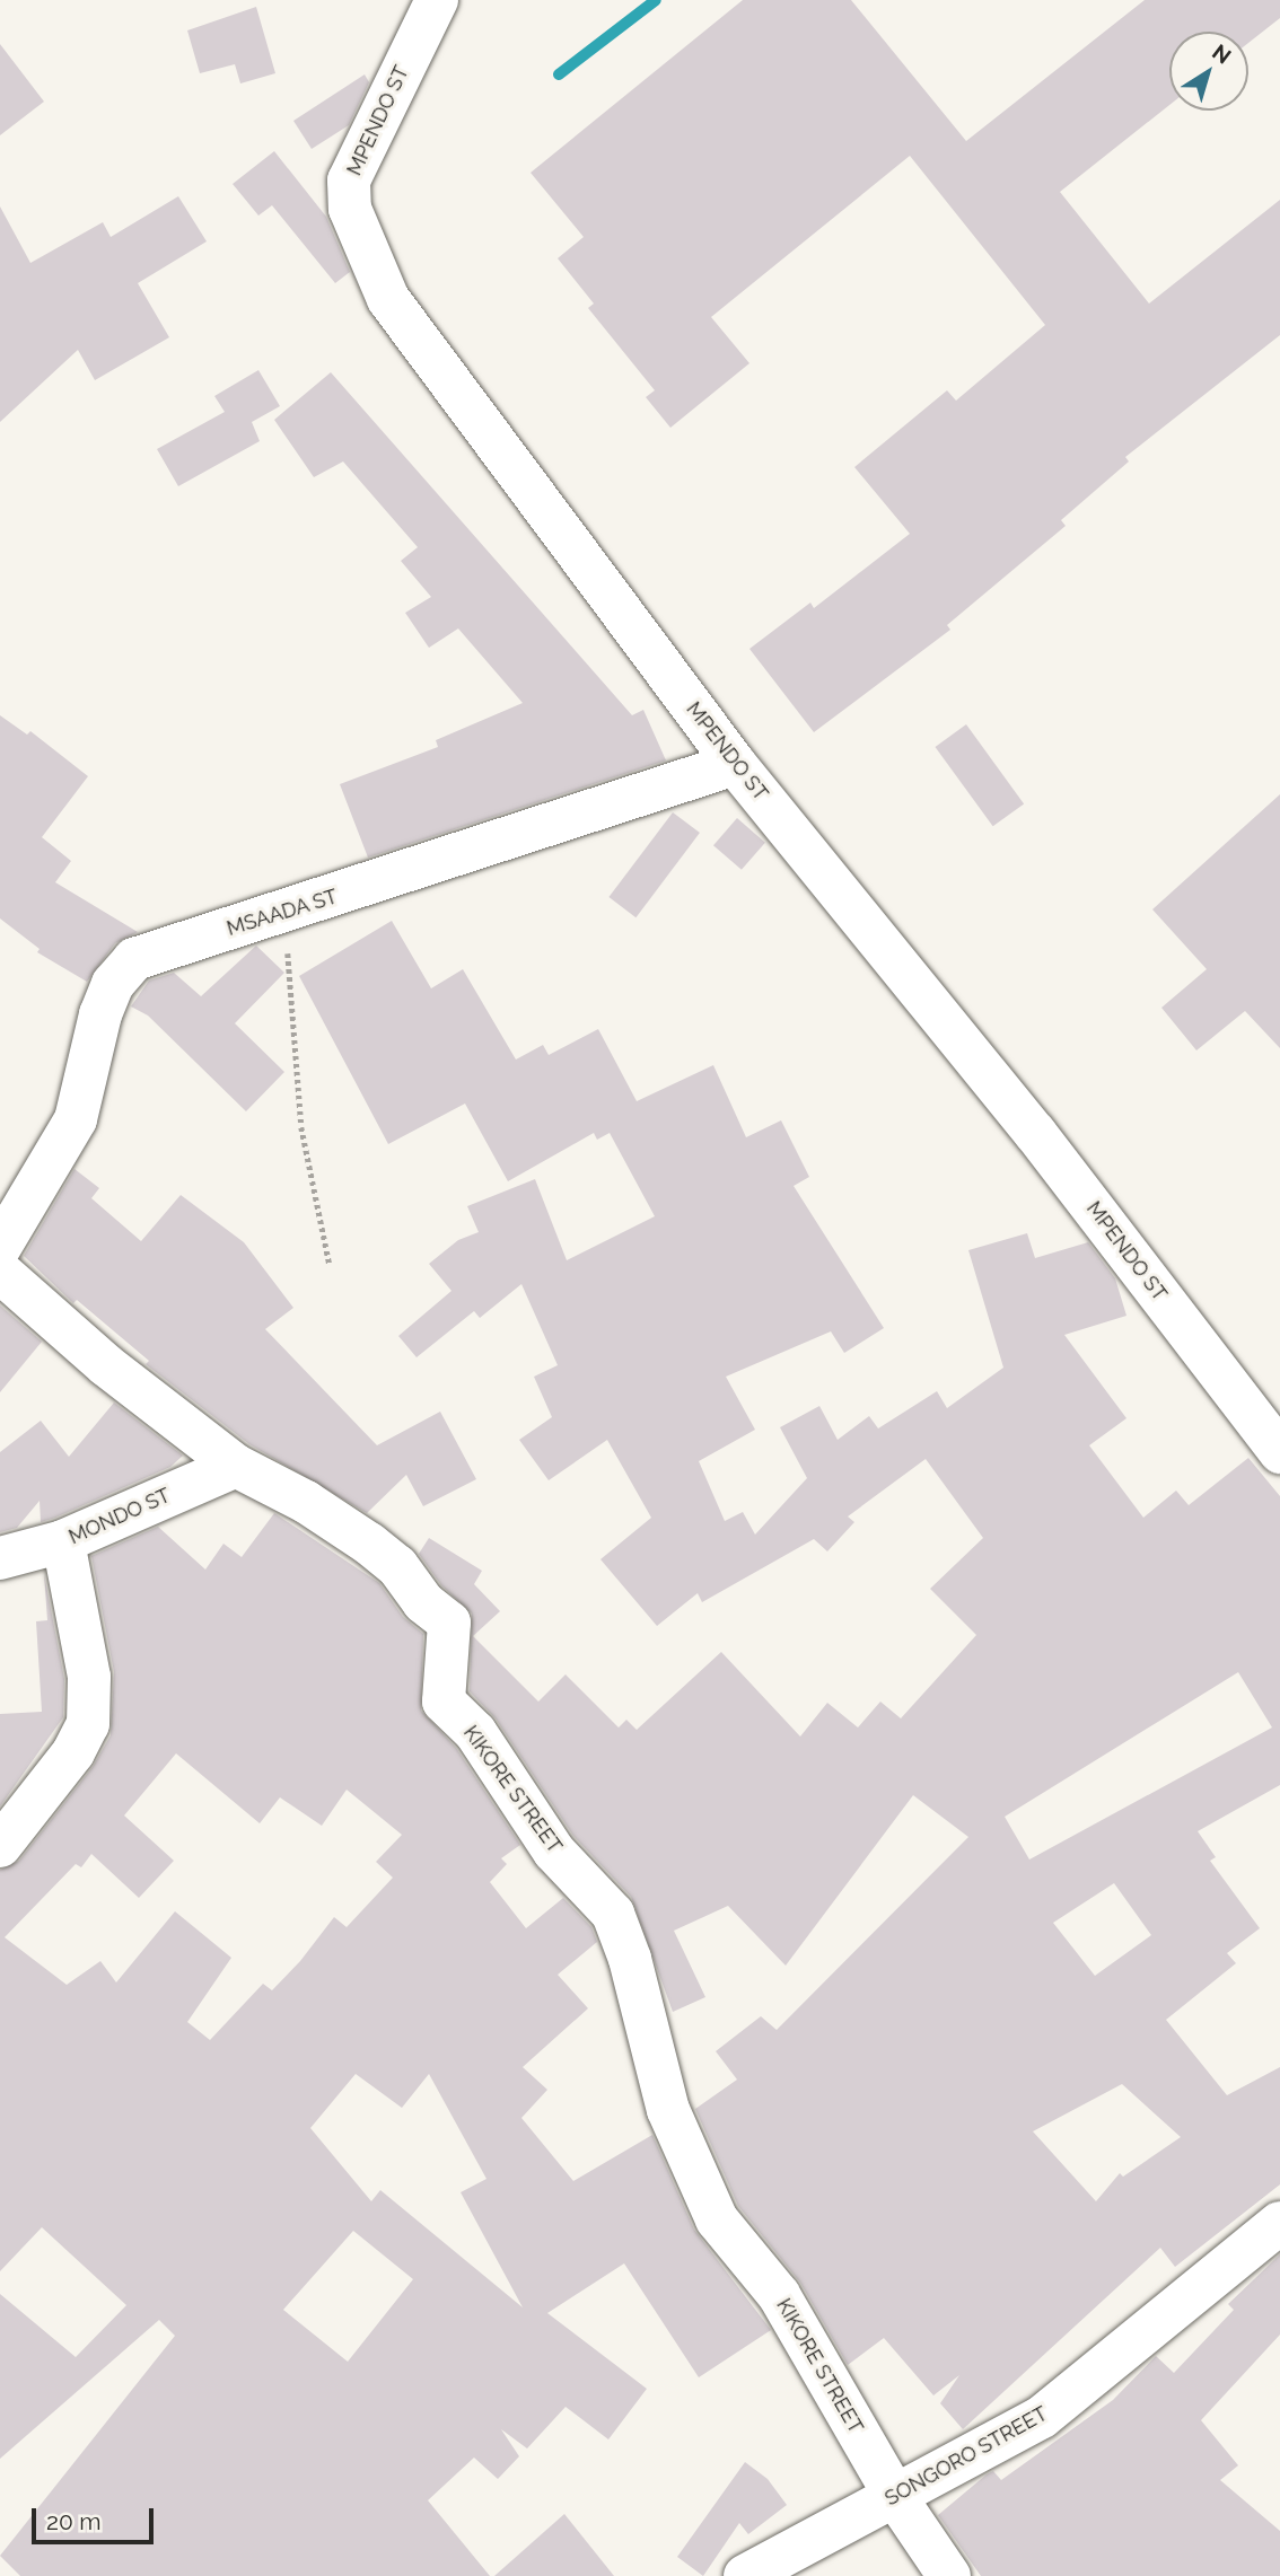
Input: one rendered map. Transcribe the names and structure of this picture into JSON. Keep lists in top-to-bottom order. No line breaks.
{"streets":{"street":["MPENDO ST","MSAADA ST","MONDO ST","KIKORE STREET","SONGORO STREET"]},"crossings":[["MPENDO ST","MSAADA ST"],["MONDO ST","KIKORE STREET"],["KIKORE STREET","SONGORO STREET"]],"scale_bar":"20 m","north":"top right"}
